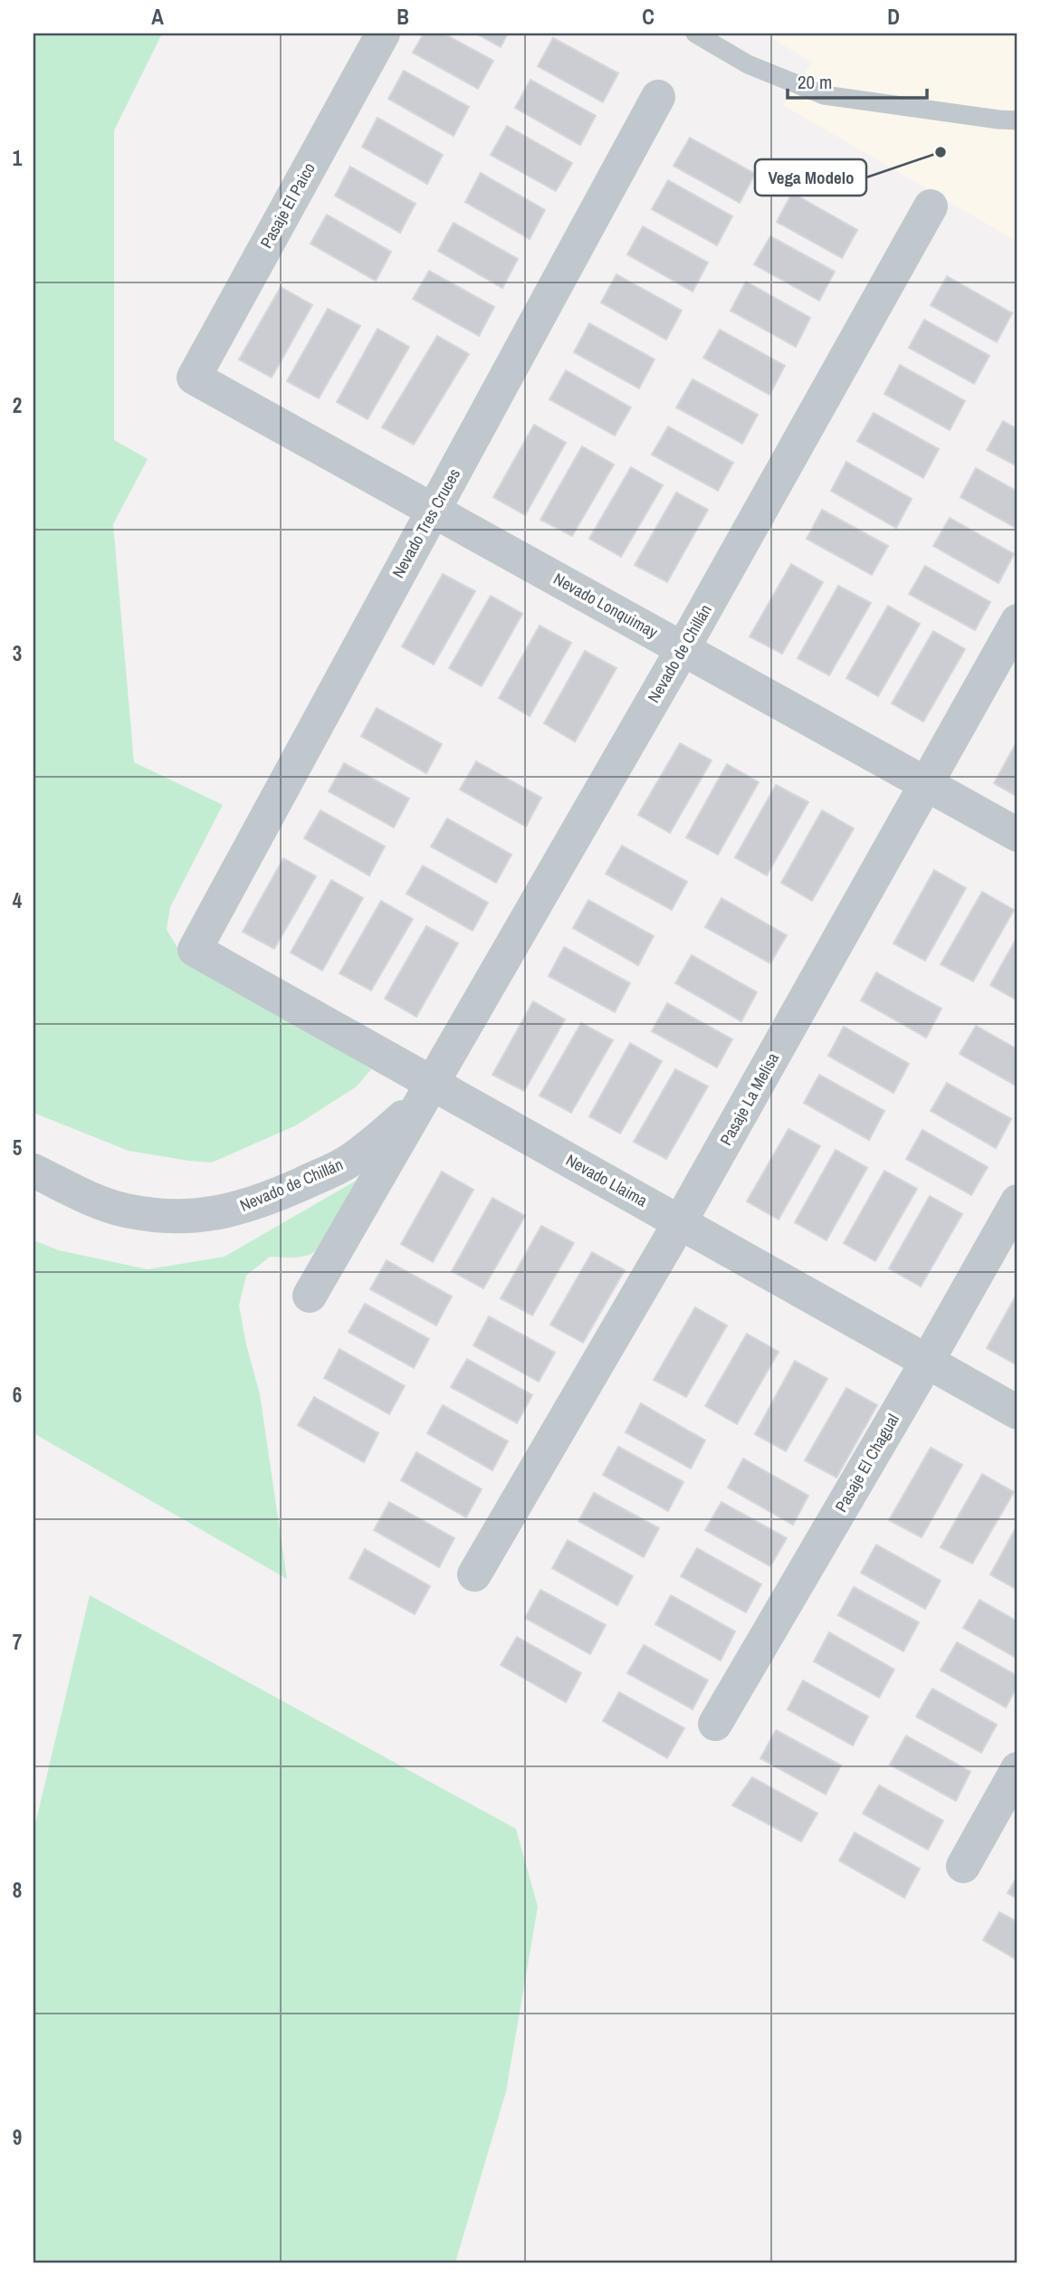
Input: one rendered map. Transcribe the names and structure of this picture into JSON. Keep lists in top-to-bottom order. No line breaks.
{"streets":{"street":["Pasaje El Paico","Nevado Tres Cruces","Nevado Lonquimay","Nevado de Chillán","Pasaje La Melisa","Nevado Llaima","Pasaje El Chagual"]},"crossings":[["Pasaje El Paico","Nevado Lonquimay"],["Nevado Tres Cruces","Nevado Lonquimay"],["Nevado Tres Cruces","Nevado Llaima"],["Nevado Lonquimay","Nevado de Chillán"],["Nevado Lonquimay","Pasaje La Melisa"],["Nevado de Chillán","Nevado Llaima"],["Pasaje La Melisa","Nevado Llaima"],["Nevado Llaima","Pasaje El Chagual"]],"places":["Vega Modelo"],"scale_bar":"20 m","grid":{"columns":["A","B","C","D"],"rows":["1","2","3","4","5","6","7","8","9"]}}
